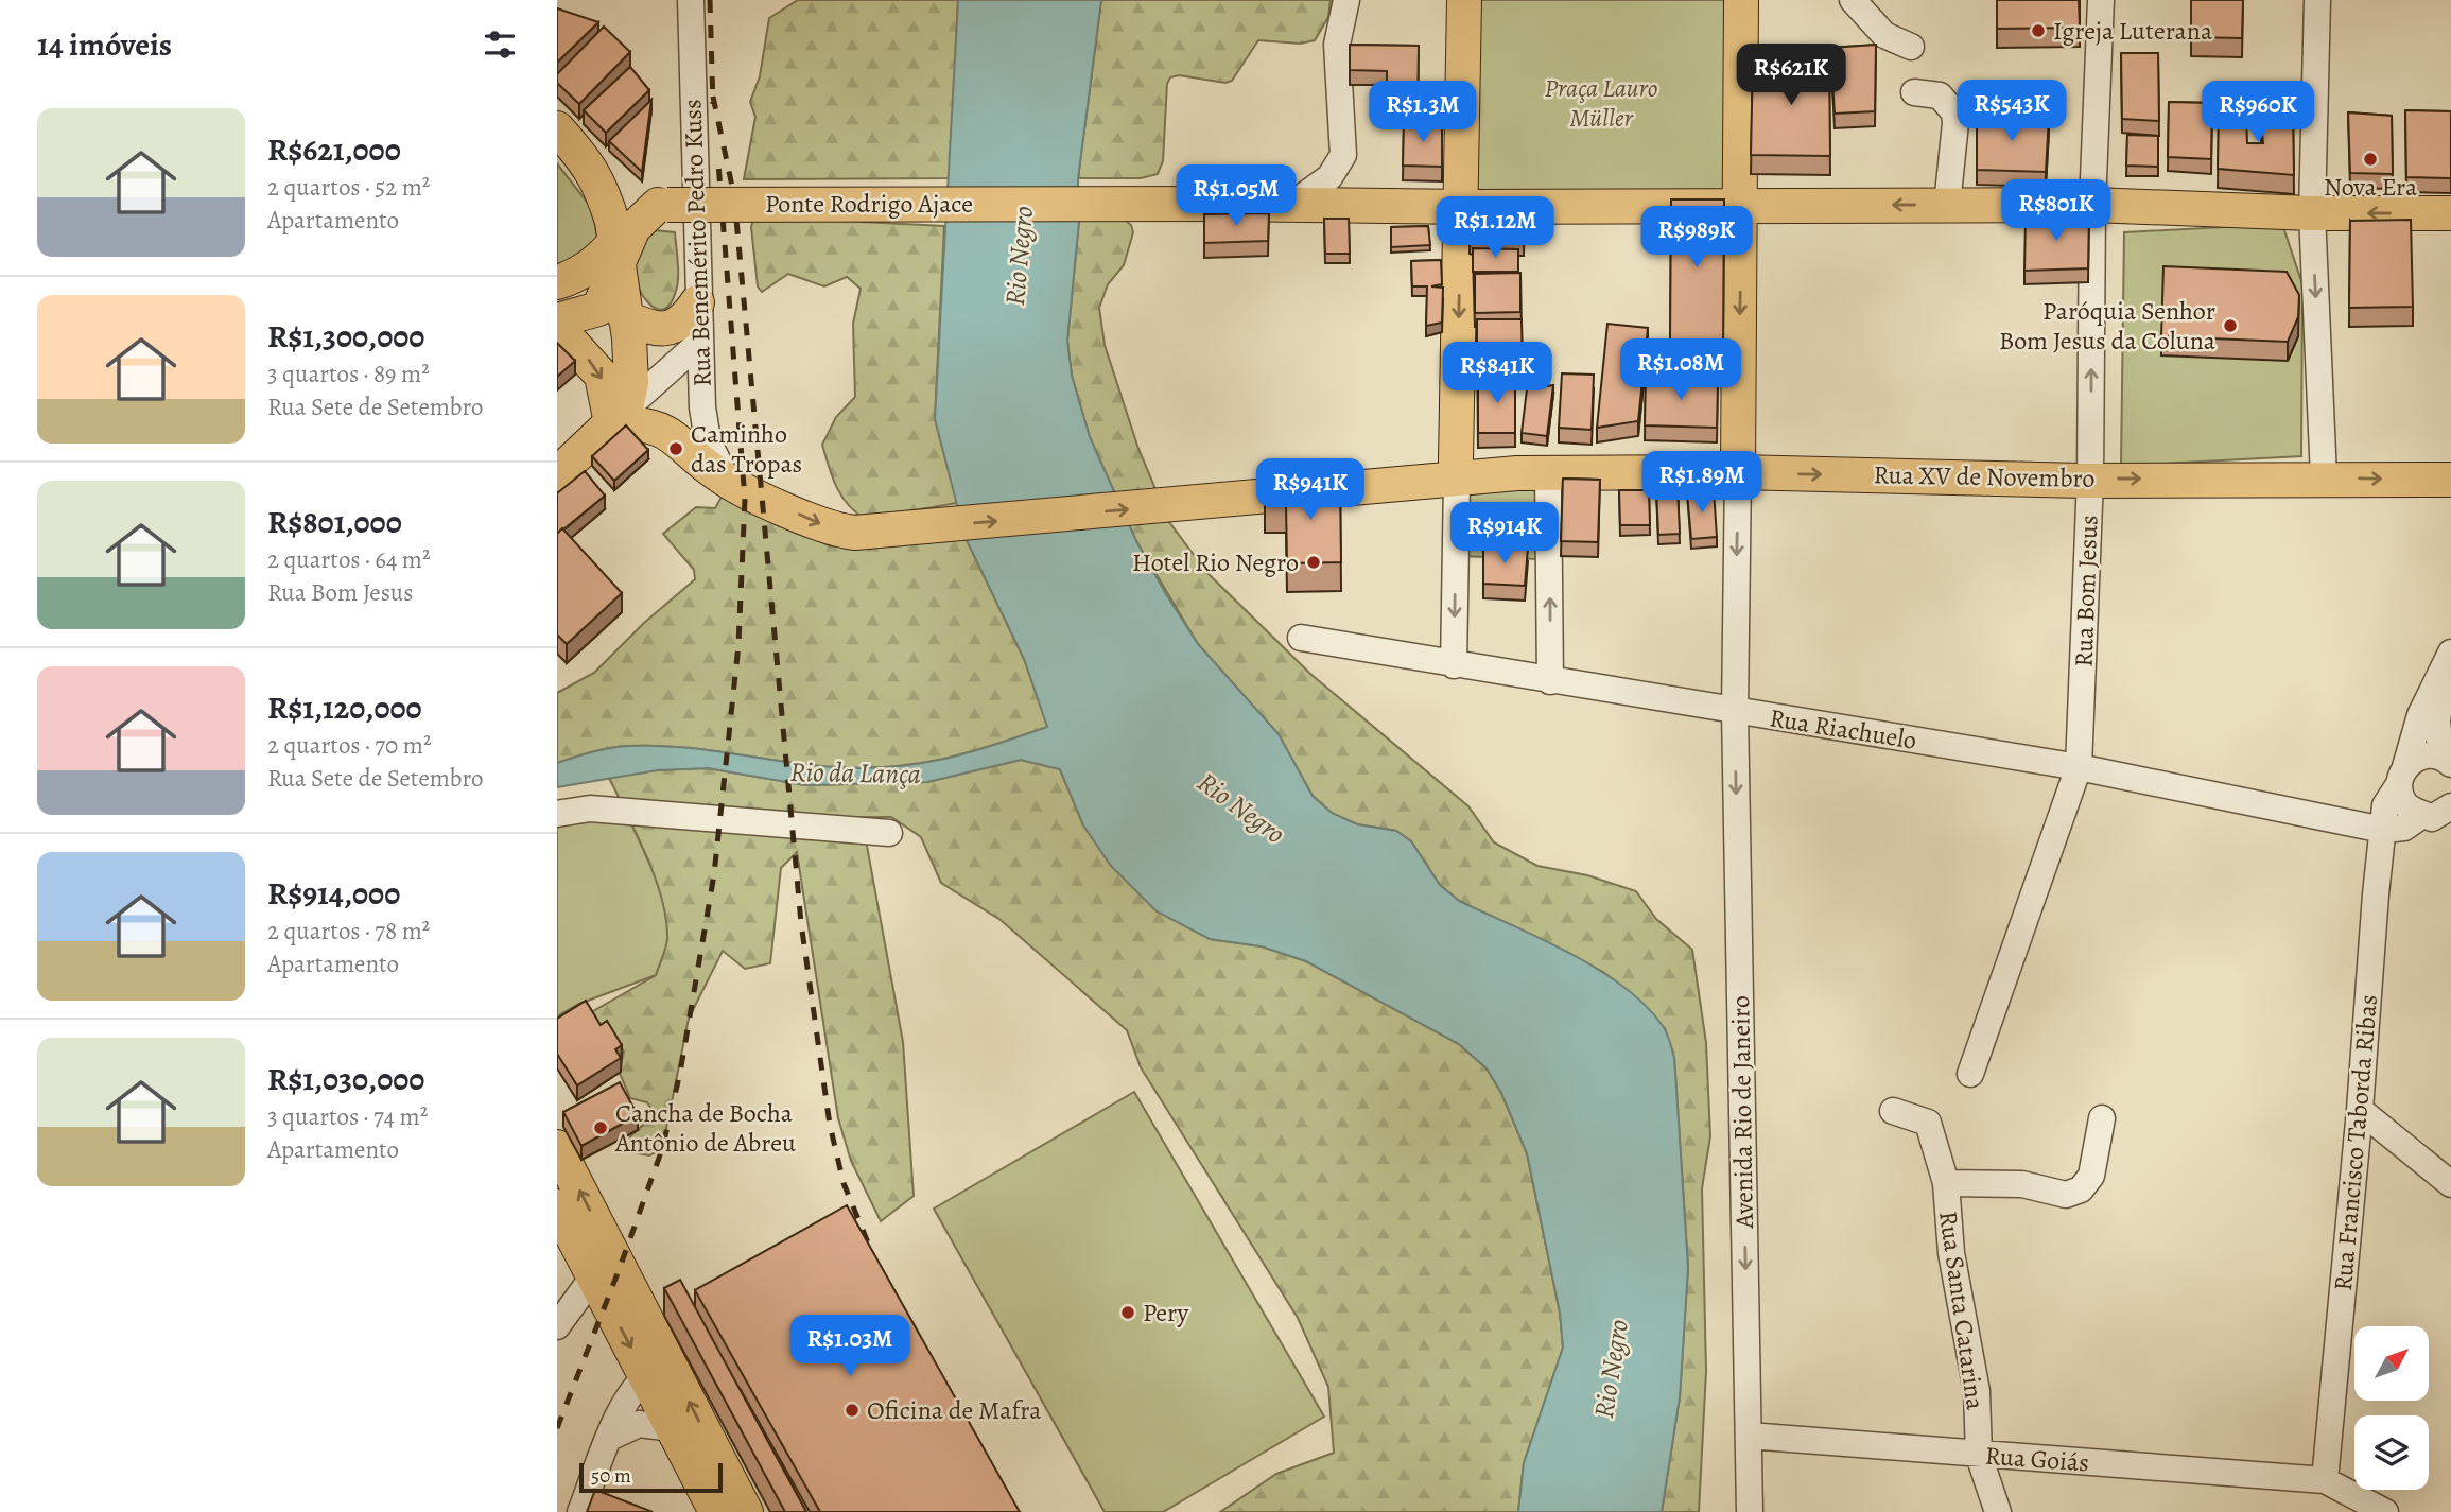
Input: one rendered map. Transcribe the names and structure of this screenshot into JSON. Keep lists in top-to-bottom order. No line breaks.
{"streets":{"main road":["Ponte Rodrigo Ajace","Rua XV de Novembro"],"street":["Rua Benemérito Pedro Kuss","Rua Bom Jesus","Rua Riachuelo","Avenida Rio de Janeiro","Rua Francisco Taborda Ribas","Rua Santa Catarina","Rua Goiás"]},"crossings":[["Ponte Rodrigo Ajace","Rua Bom Jesus"],["Rua Benemérito Pedro Kuss","Rua XV de Novembro"],["Rua XV de Novembro","Rua Bom Jesus"],["Rua XV de Novembro","Avenida Rio de Janeiro"],["Rua Bom Jesus","Rua Riachuelo"],["Rua Riachuelo","Avenida Rio de Janeiro"],["Rua Riachuelo","Rua Francisco Taborda Ribas"],["Avenida Rio de Janeiro","Rua Goiás"],["Rua Francisco Taborda Ribas","Rua Goiás"],["Rua Santa Catarina","Rua Goiás"]],"one_way":["Rua XV de Novembro","Avenida Rio de Janeiro"],"water":["Rio Negro","Rio da Lança"],"parks":["Praça Lauro Müller"],"places":["Igreja Luterana","Nova Era","Paróquia Senhor Bom Jesus da Coluna","Caminho das Tropas","Hotel Rio Negro","Cancha de Bocha Antônio de Abreu","Pery","Oficina de Mafra"],"scale_bar":"50 m","north":"top right","page":{"heading":"14 imóveis","price":["R$621K","R$543K","R$1.3M","R$960K","R$1.05M","R$801K","R$1.12M","R$989K","R$1.08M","R$841K","R$1.89M","R$941K","R$914K","R$1.03M"],"list":[{"name":"R$621,000","note":"2 quartos · 52 m² · Apartamento"},{"name":"R$1,300,000","note":"3 quartos · 89 m² · Rua Sete de Setembro"},{"name":"R$801,000","note":"2 quartos · 64 m² · Rua Bom Jesus"},{"name":"R$1,120,000","note":"2 quartos · 70 m² · Rua Sete de Setembro"},{"name":"R$914,000","note":"2 quartos · 78 m² · Apartamento"},{"name":"R$1,030,000","note":"3 quartos · 74 m² · Apartamento"}],"scale":"50 m"}}
